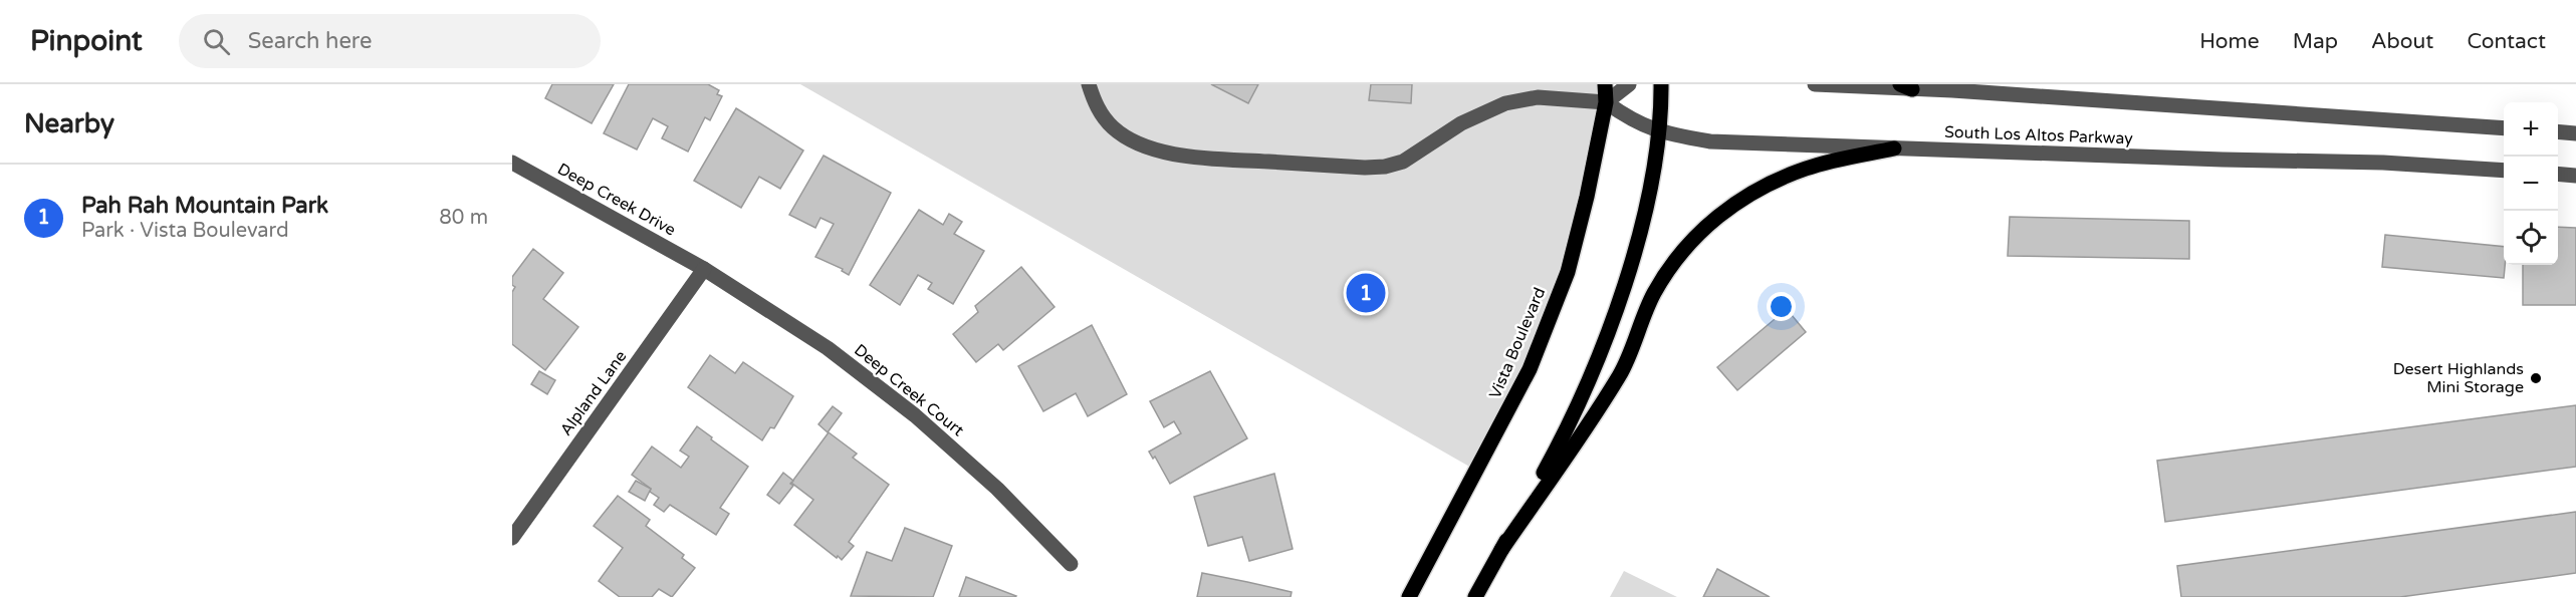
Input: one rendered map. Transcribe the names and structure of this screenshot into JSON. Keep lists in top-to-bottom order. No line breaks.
{"streets":{"main road":["Vista Boulevard"],"street":["South Los Altos Parkway","Deep Creek Drive","Deep Creek Court","Alpland Lane"]},"crossings":[["South Los Altos Parkway","Vista Boulevard"],["Deep Creek Drive","Deep Creek Court"],["Deep Creek Drive","Alpland Lane"],["Deep Creek Court","Alpland Lane"]],"places":["Desert Highlands Mini Storage"],"page":{"header":"Pinpoint","search":"Search here","nav":["Home","Map","About","Contact"],"heading":"Nearby","map_buttons":["+","−"],"list":[{"mark":"1","name":"Pah Rah Mountain Park","note":"Park · Vista Boulevard","value":"80 m"}],"pins":"1"}}
